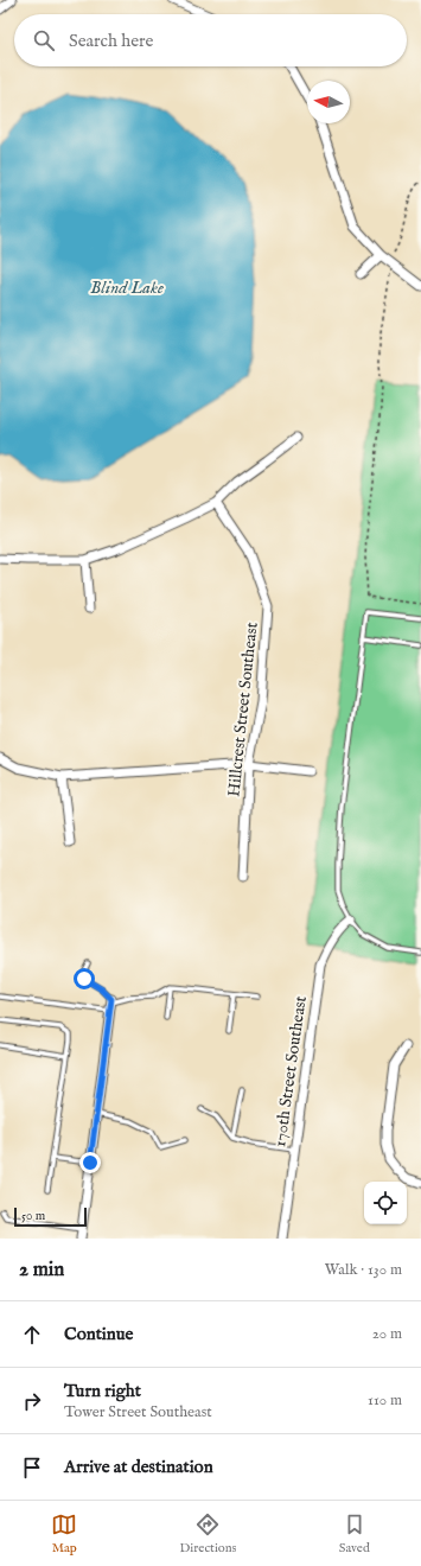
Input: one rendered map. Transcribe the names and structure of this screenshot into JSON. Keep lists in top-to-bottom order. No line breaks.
{"streets":{"street":["Hillcrest Street Southeast","170th Street Southeast"]},"water":["Blind Lake"],"scale_bar":"50 m","north":"left","page":{"search":"Search here","scale":"50 m","heading":["2 min","Walk · 130 m"],"list":[["Continue","20 m"],["Turn right","Tower Street Southeast","110 m"],"Arrive at destination"],"nav":["Map","Directions","Saved"]}}
